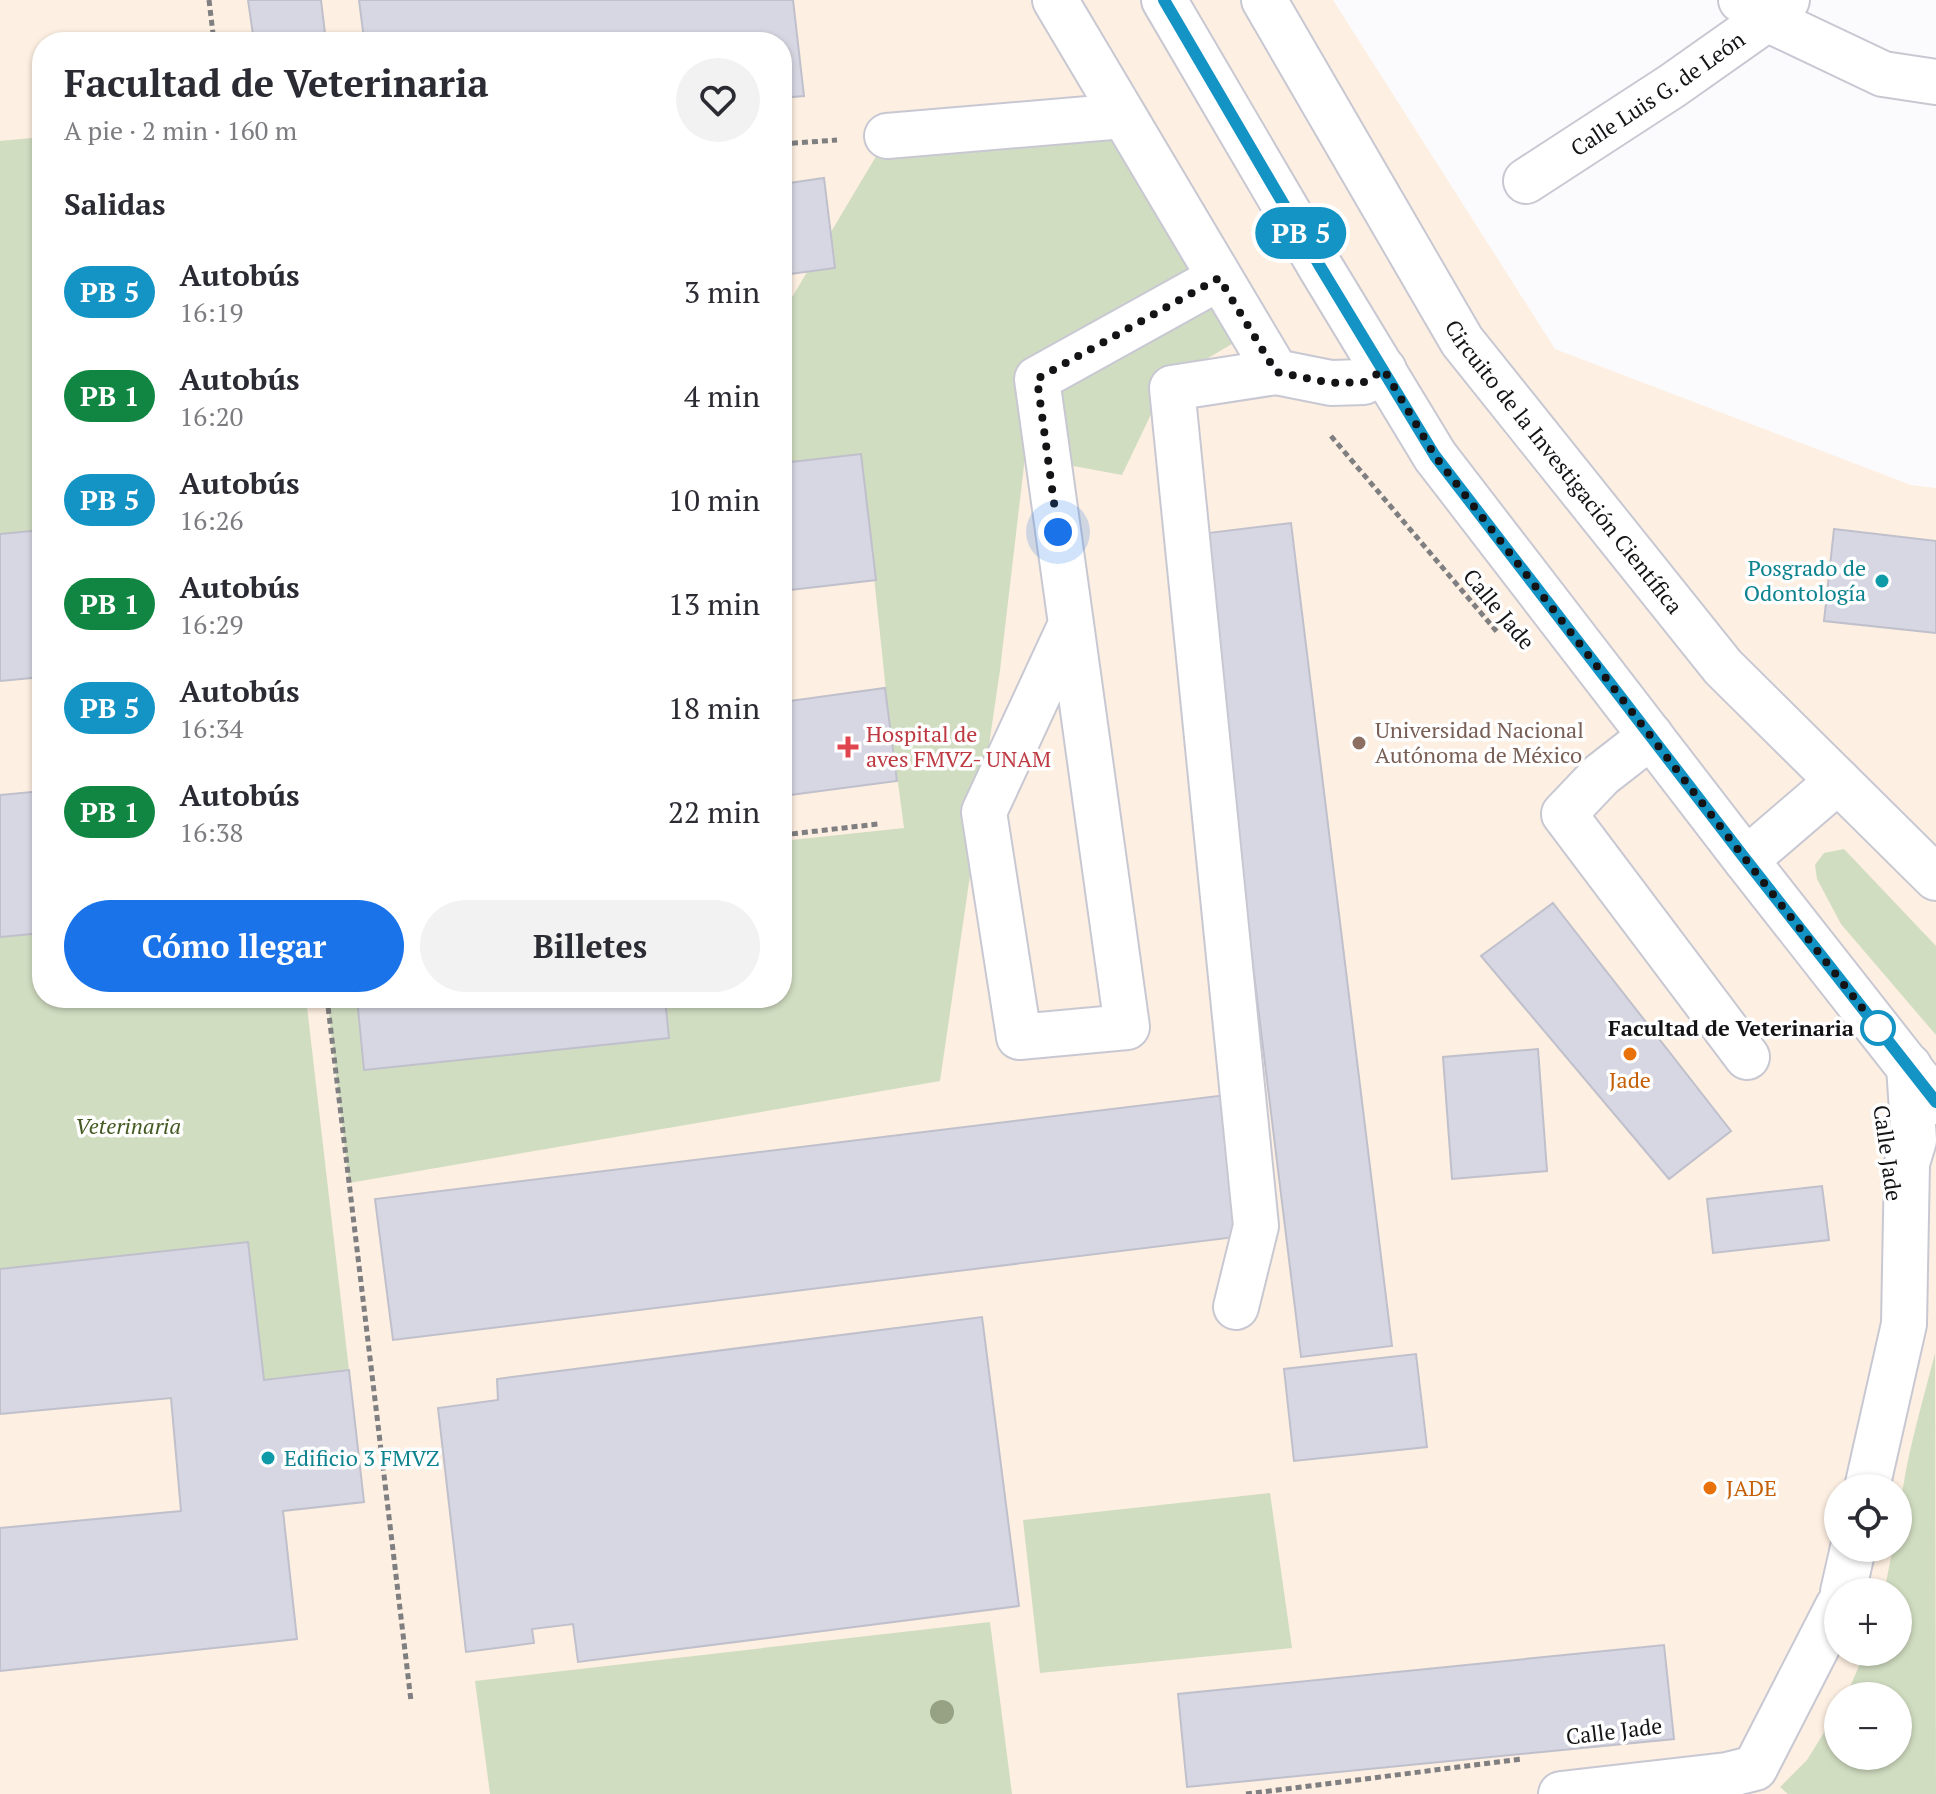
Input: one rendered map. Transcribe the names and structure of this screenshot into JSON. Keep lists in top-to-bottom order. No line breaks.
{"streets":{"street":["Calle Luis G. de León","Circuito de la Investigación Científica"],"path":["Calle Jade"]},"parks":["Veterinaria"],"places":{"other":["Posgrado de Odontología","Universidad Nacional Autónoma de México","Facultad de Veterinaria","Jade","Edificio 3 FMVZ","JADE"],"health":["Hospital de aves FMVZ- UNAM"]},"page":{"on_map":"PB 5","heading":[["Facultad de Veterinaria","A pie · 2 min · 160 m"],"Salidas"],"list":[{"mark":"PB 5","name":"Autobús","note":"16:19","value":"3 min"},{"mark":"PB 1","name":"Autobús","note":"16:20","value":"4 min"},{"mark":"PB 5","name":"Autobús","note":"16:26","value":"10 min"},{"mark":"PB 1","name":"Autobús","note":"16:29","value":"13 min"},{"mark":"PB 5","name":"Autobús","note":"16:34","value":"18 min"},{"mark":"PB 1","name":"Autobús","note":"16:38","value":"22 min"}],"buttons":["Cómo llegar","Billetes"],"map_buttons":["+","−"]}}
